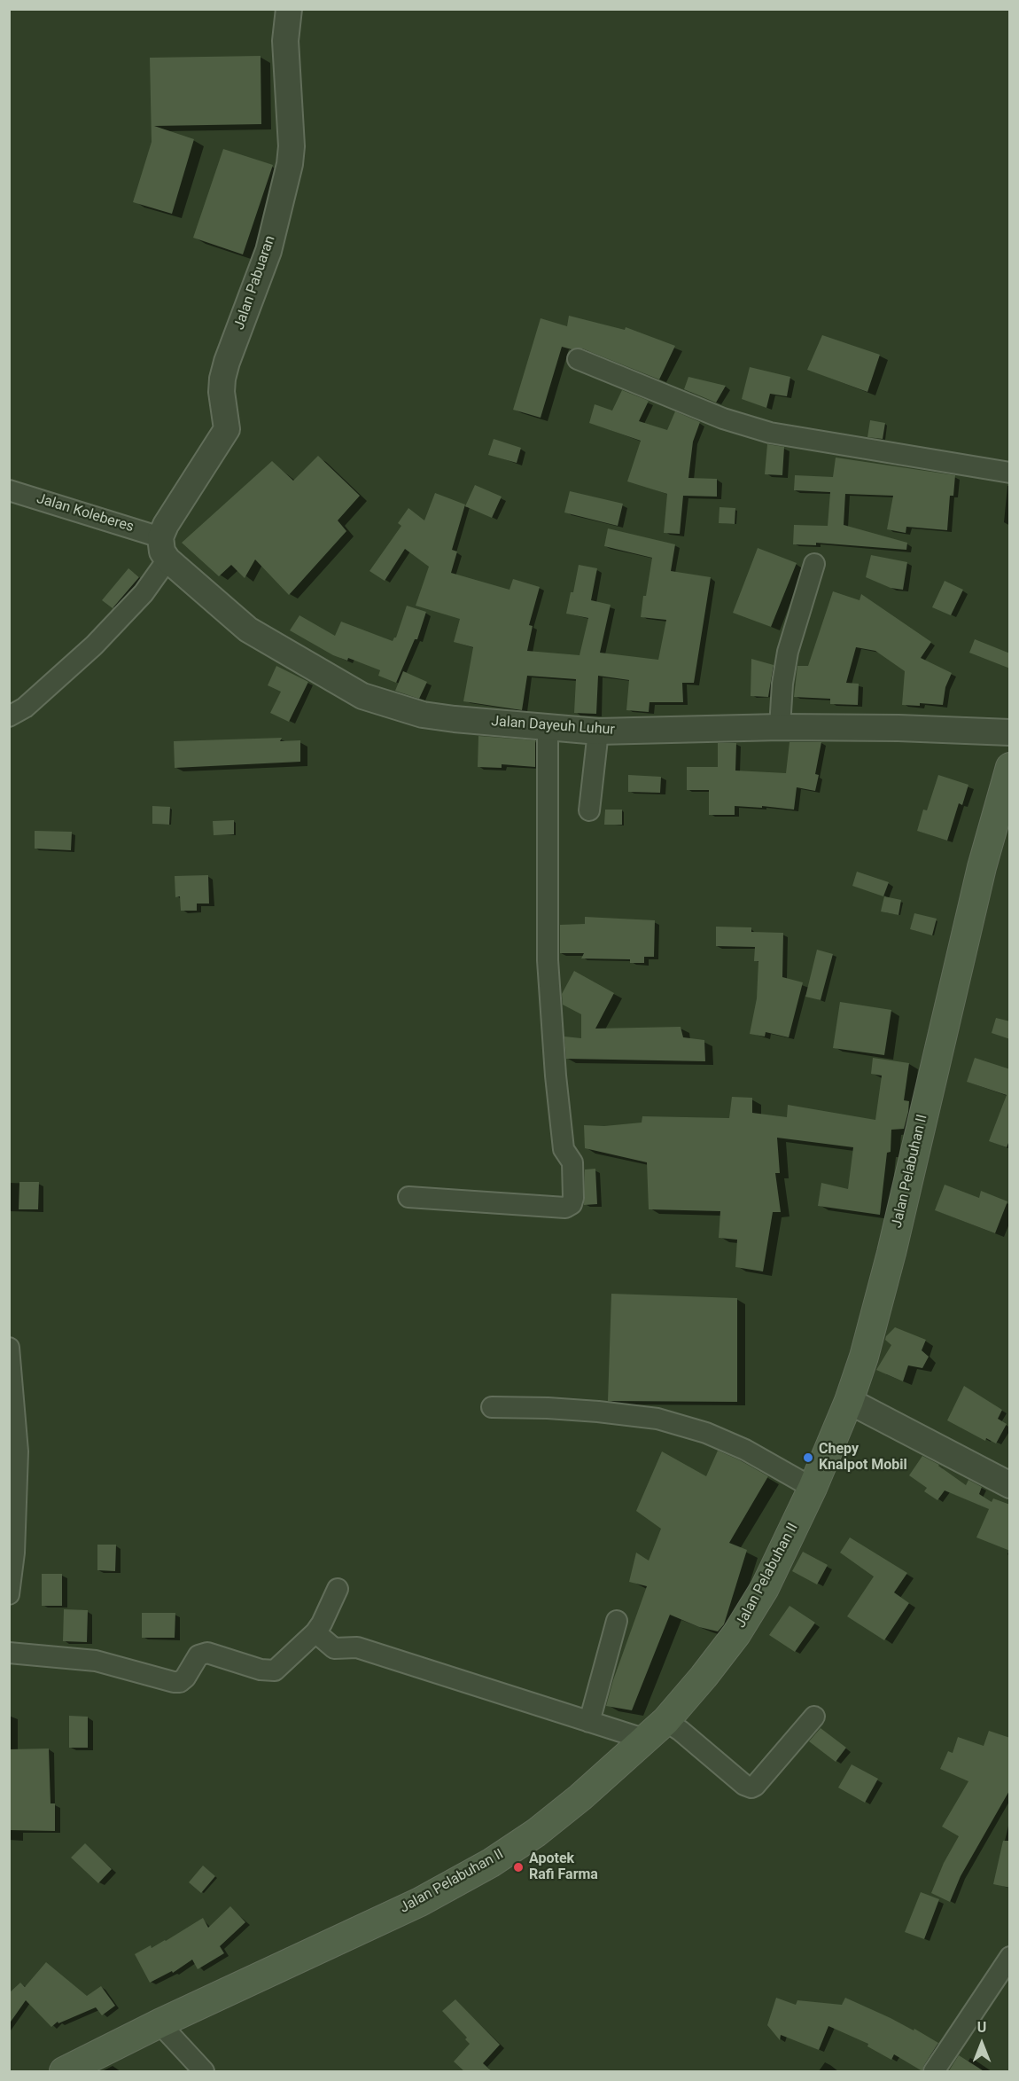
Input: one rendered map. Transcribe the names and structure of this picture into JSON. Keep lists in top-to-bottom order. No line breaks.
{"streets":{"main road":["Jalan Pelabuhan II"],"street":["Jalan Pabuaran","Jalan Koleberes","Jalan Dayeuh Luhur"]},"crossings":[["Jalan Pabuaran","Jalan Koleberes"],["Jalan Pabuaran","Jalan Dayeuh Luhur"],["Jalan Koleberes","Jalan Dayeuh Luhur"]],"places":["Chepy Knalpot Mobil","Apotek Rafi Farma"],"north":"top"}
